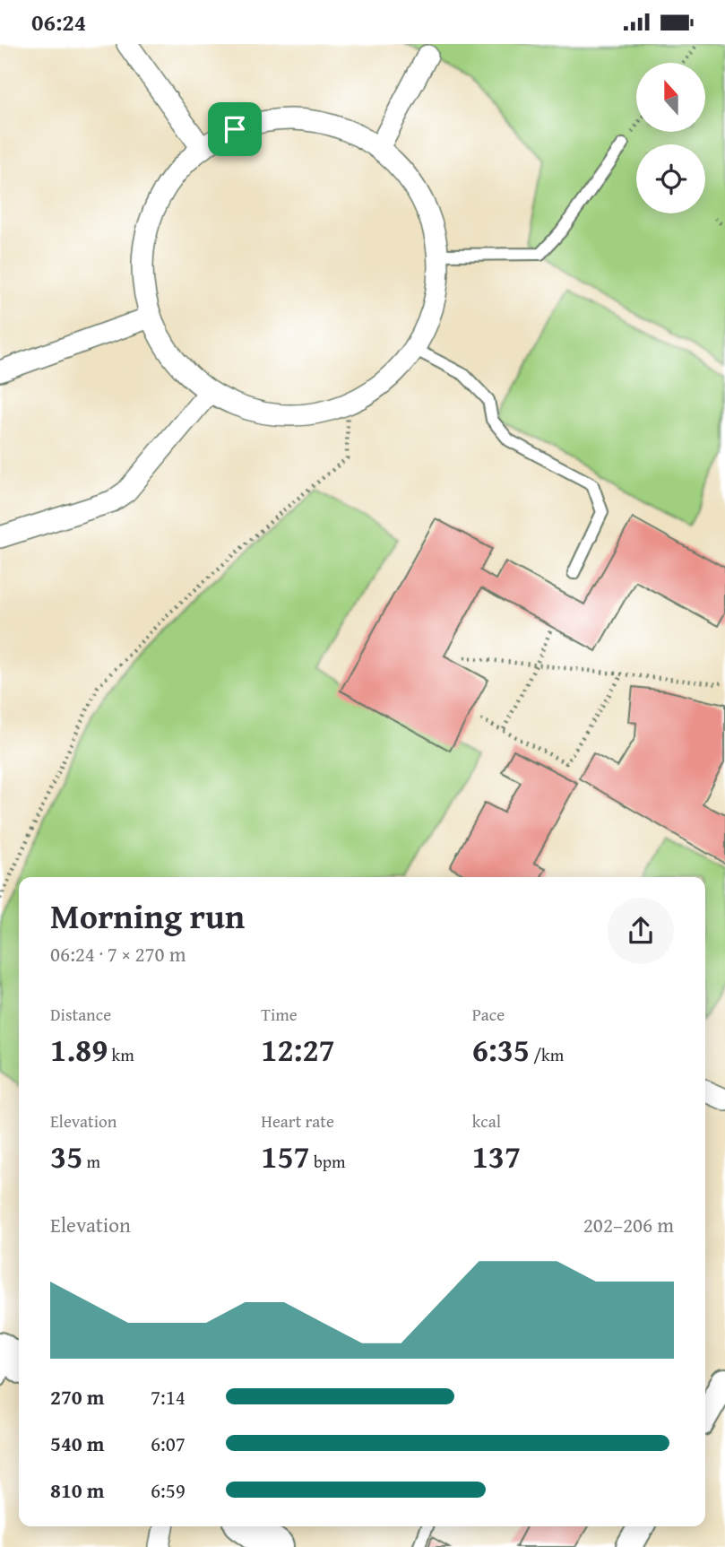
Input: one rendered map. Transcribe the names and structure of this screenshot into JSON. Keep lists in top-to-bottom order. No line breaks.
{"north":"top","page":{"status":"06:24","heading":["Morning run","06:24 · 7 × 270 m"],"stats":[["Distance","1.89 km"],["Time","12:27"],["Pace","6:35 /km"],["Elevation","35 m"],["Heart rate","157 bpm"],["kcal","137"]],"chart":["Elevation","202–206 m"],"list":[{"name":"270 m","note":"7:14"},{"name":"540 m","note":"6:07"},{"name":"810 m","note":"6:59"}]}}
